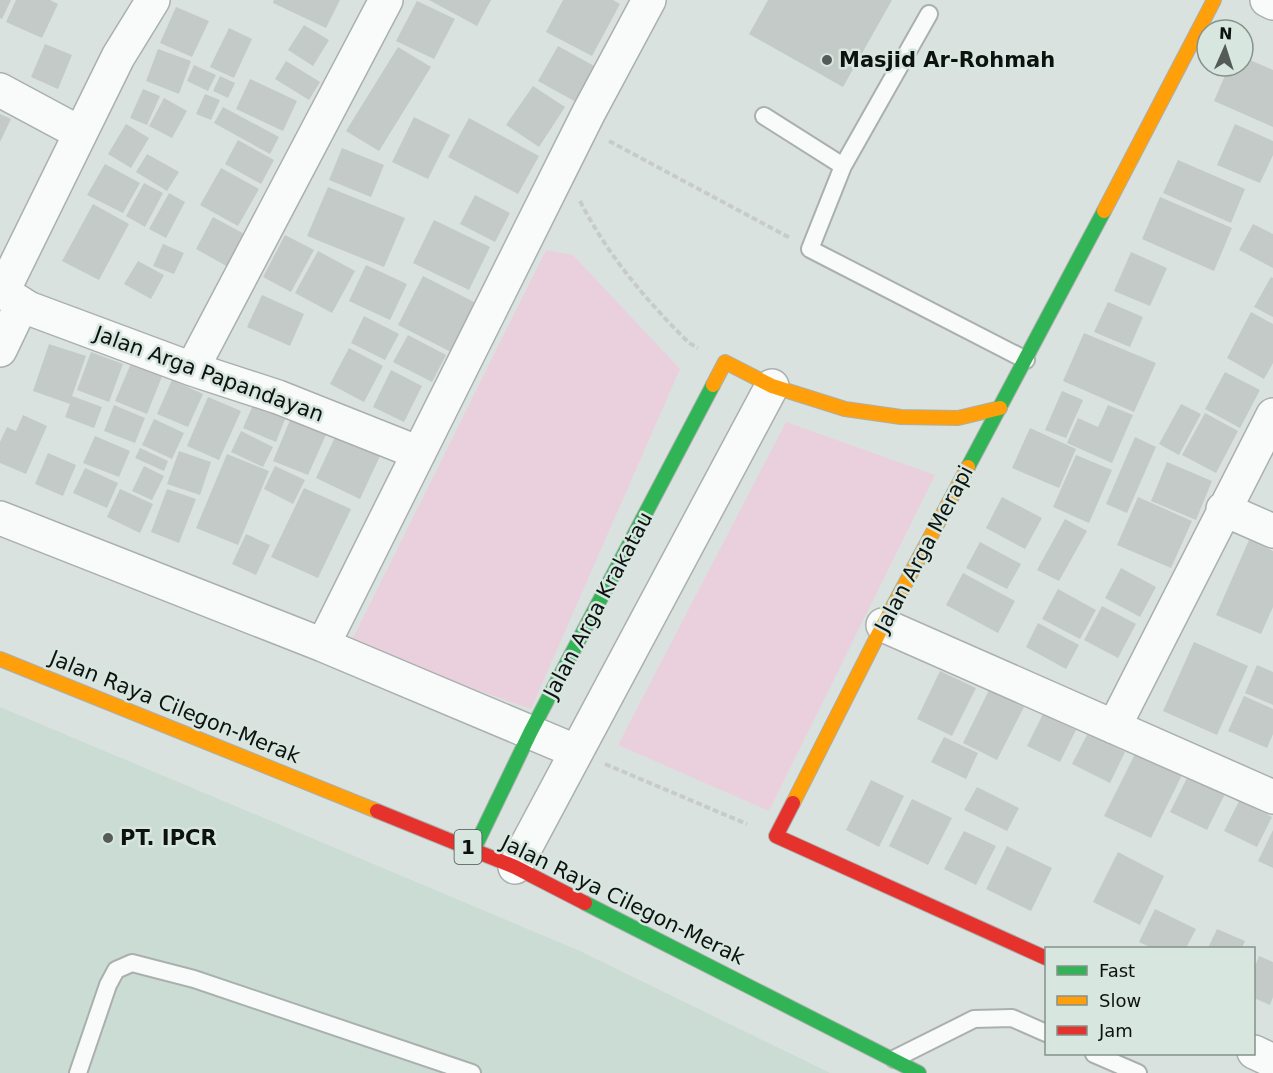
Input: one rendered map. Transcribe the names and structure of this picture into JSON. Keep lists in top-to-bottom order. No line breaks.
{"streets":{"main road":["Jalan Arga Merapi","Jalan Arga Krakatau","Jalan Raya Cilegon-Merak","1"],"street":["Jalan Arga Papandayan"]},"crossings":[["Jalan Arga Krakatau","Jalan Raya Cilegon-Merak"]],"places":["Masjid Ar-Rohmah","PT. IPCR"],"legend":["Fast","Slow","Jam"],"north":"top"}
